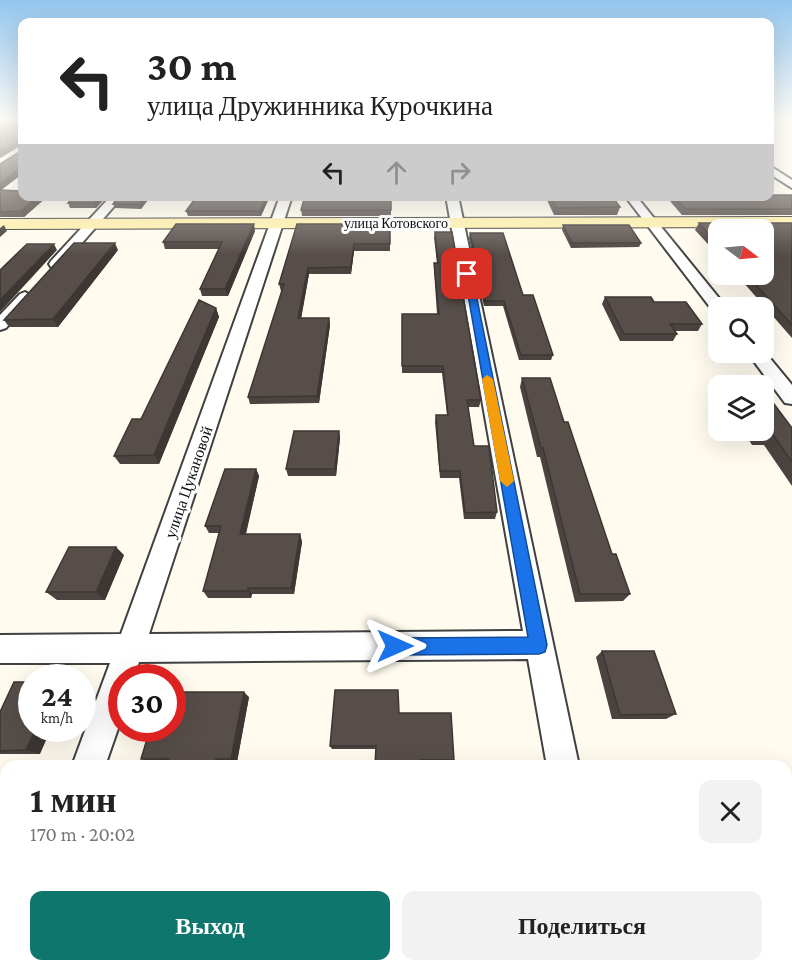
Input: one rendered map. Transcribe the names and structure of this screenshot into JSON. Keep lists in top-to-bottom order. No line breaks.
{"streets":{"street":["улица Котовского","улица Цукановой"]},"crossings":[["улица Котовского","улица Цукановой"]],"north":"right","page":{"turn":["30 m","улица Дружинника Курочкина"],"speed":"24 km/h","limit":"30","heading":["1 мин","170 m · 20:02"],"buttons":["Выход","Поделиться"]}}
